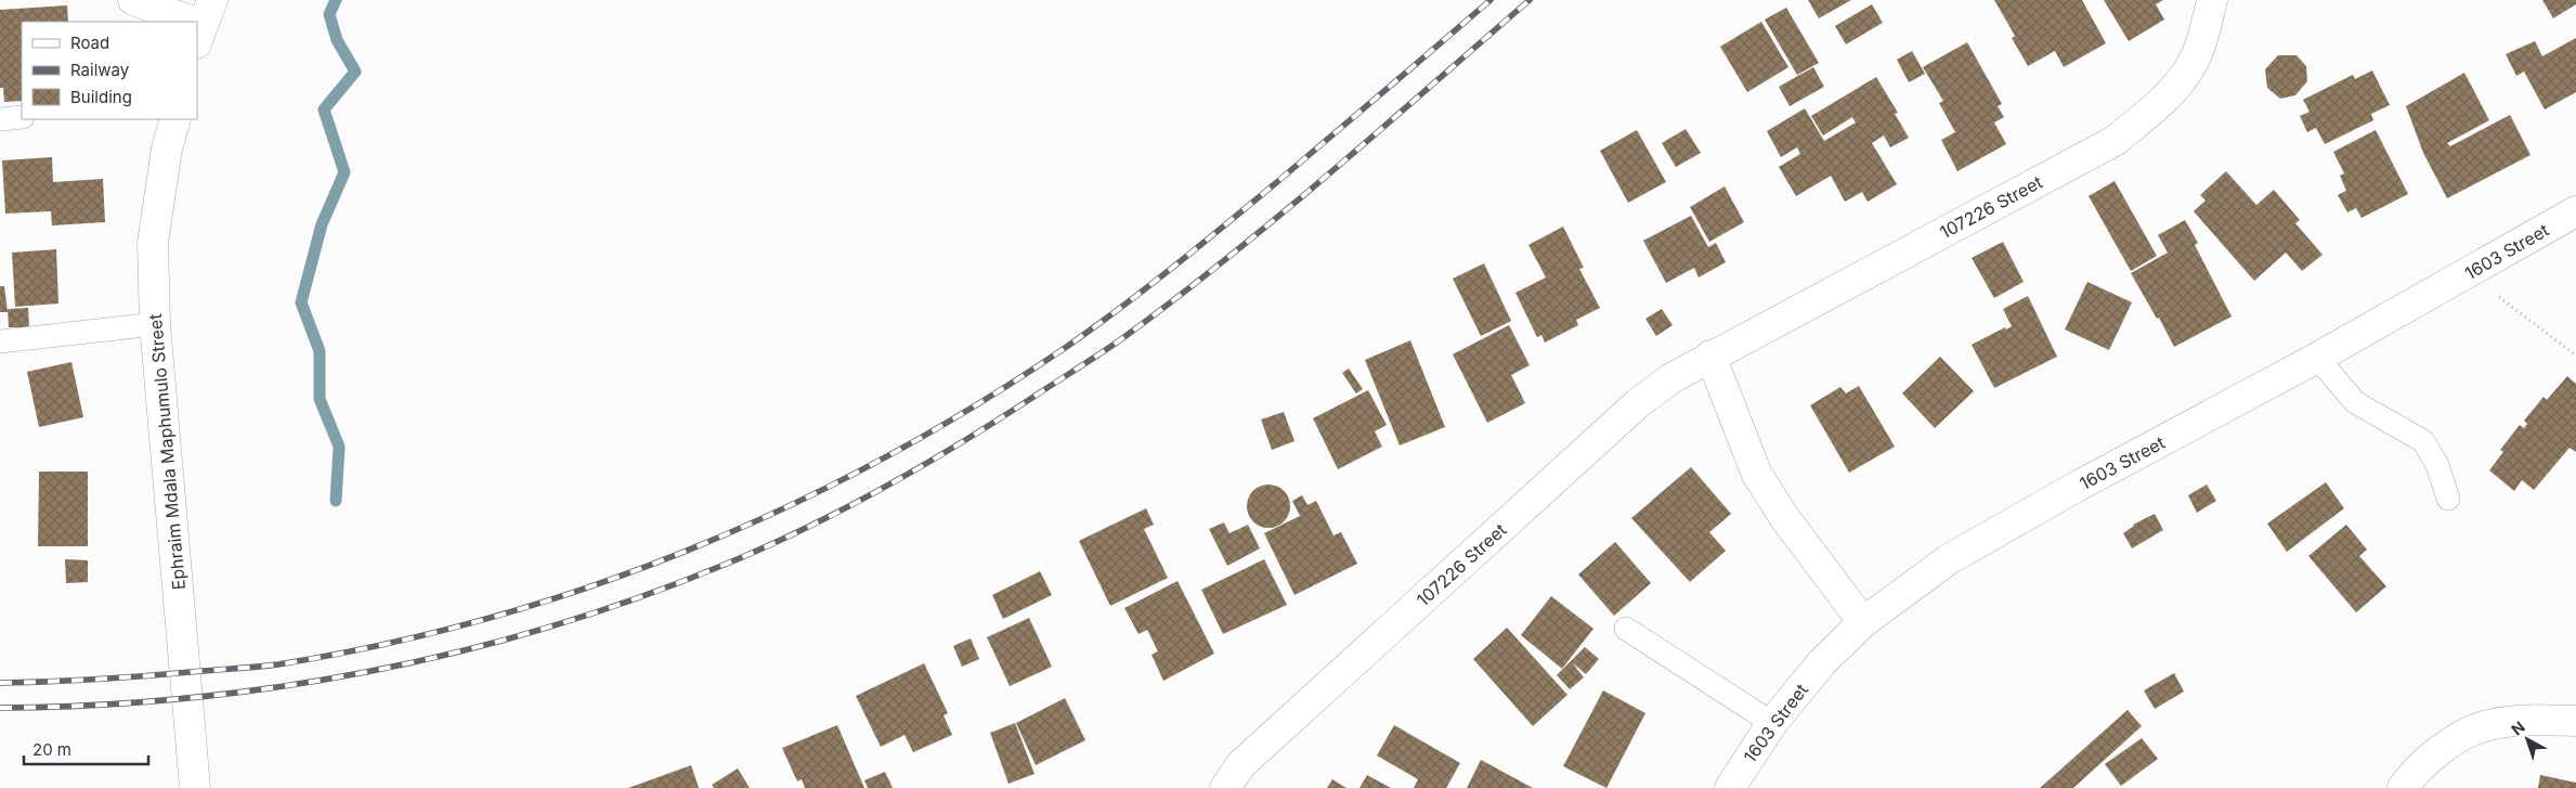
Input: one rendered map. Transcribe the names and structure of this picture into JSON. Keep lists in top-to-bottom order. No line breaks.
{"streets":{"street":["107226 Street","1603 Street","Ephraim Mdala Maphumulo Street"]},"legend":["Road","Railway","Building"],"scale_bar":"20 m","north":"top left"}
